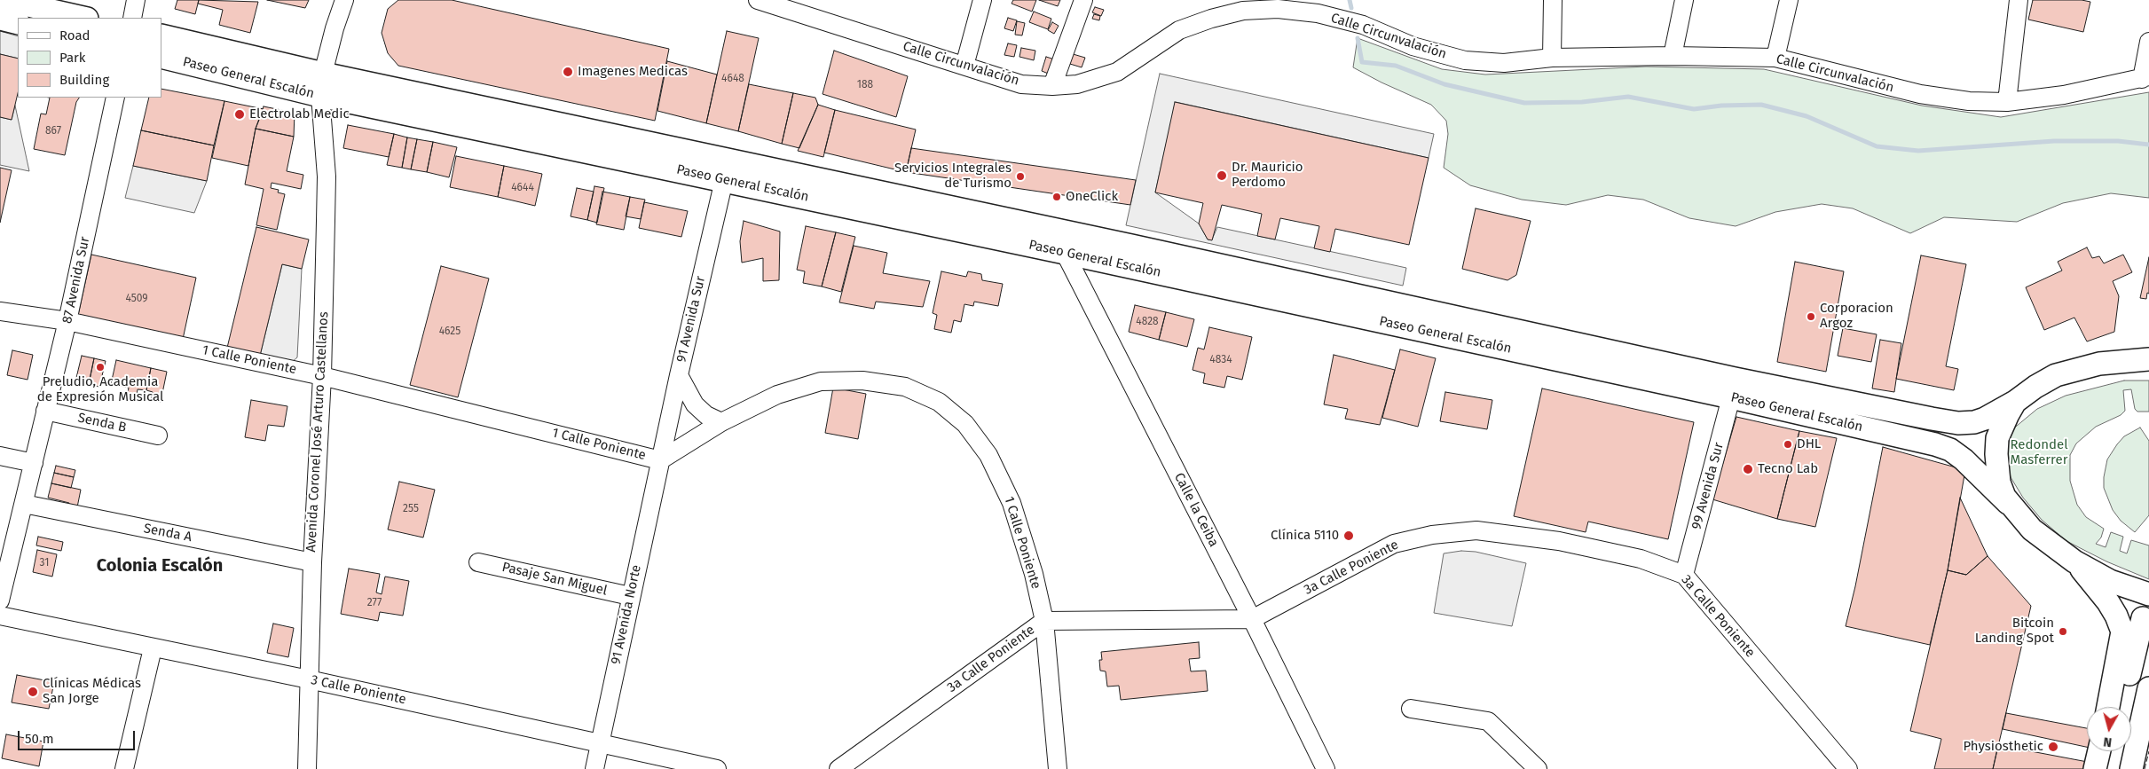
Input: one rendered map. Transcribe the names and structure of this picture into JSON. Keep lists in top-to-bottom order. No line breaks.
{"streets":{"main road":["Paseo General Escalón"],"street":["Calle Circunvalación","87 Avenida Sur","91 Avenida Sur","1 Calle Poniente","Senda B","Avenida Coronel José Arturo Castellanos","99 Avenida Sur","Calle la Ceiba","Senda A","3a Calle Poniente","Pasaje San Miguel","91 Avenida Norte","3 Calle Poniente"]},"crossings":[["Paseo General Escalón","91 Avenida Sur"],["Paseo General Escalón","Avenida Coronel José Arturo Castellanos"],["Paseo General Escalón","99 Avenida Sur"],["Paseo General Escalón","Calle la Ceiba"],["87 Avenida Sur","1 Calle Poniente"],["87 Avenida Sur","Senda B"],["87 Avenida Sur","Senda A"],["91 Avenida Sur","1 Calle Poniente"],["91 Avenida Sur","91 Avenida Norte"],["1 Calle Poniente","Avenida Coronel José Arturo Castellanos"],["1 Calle Poniente","3a Calle Poniente"],["1 Calle Poniente","91 Avenida Norte"],["Avenida Coronel José Arturo Castellanos","Senda A"],["Avenida Coronel José Arturo Castellanos","3 Calle Poniente"],["99 Avenida Sur","3a Calle Poniente"],["Calle la Ceiba","3a Calle Poniente"],["Pasaje San Miguel","91 Avenida Norte"],["91 Avenida Norte","3 Calle Poniente"]],"districts":["Colonia Escalón"],"parks":["Redondel Masferrer"],"places":["Imagenes Medicas","Electrolab Medic","Dr. Mauricio Perdomo","Servicios Integrales de Turismo","OneClick","Corporacion Argoz","Preludio, Academia de Expresión Musical","DHL","Tecno Lab","Clínica 5110","Bitcoin Landing Spot","Clínicas Médicas San Jorge","Physiosthetic"],"house_numbers":["4648","188","867","4644","4509","4828","4625","4834","255","31","277"],"legend":["Road","Park","Building"],"scale_bar":"50 m","north":"bottom"}
